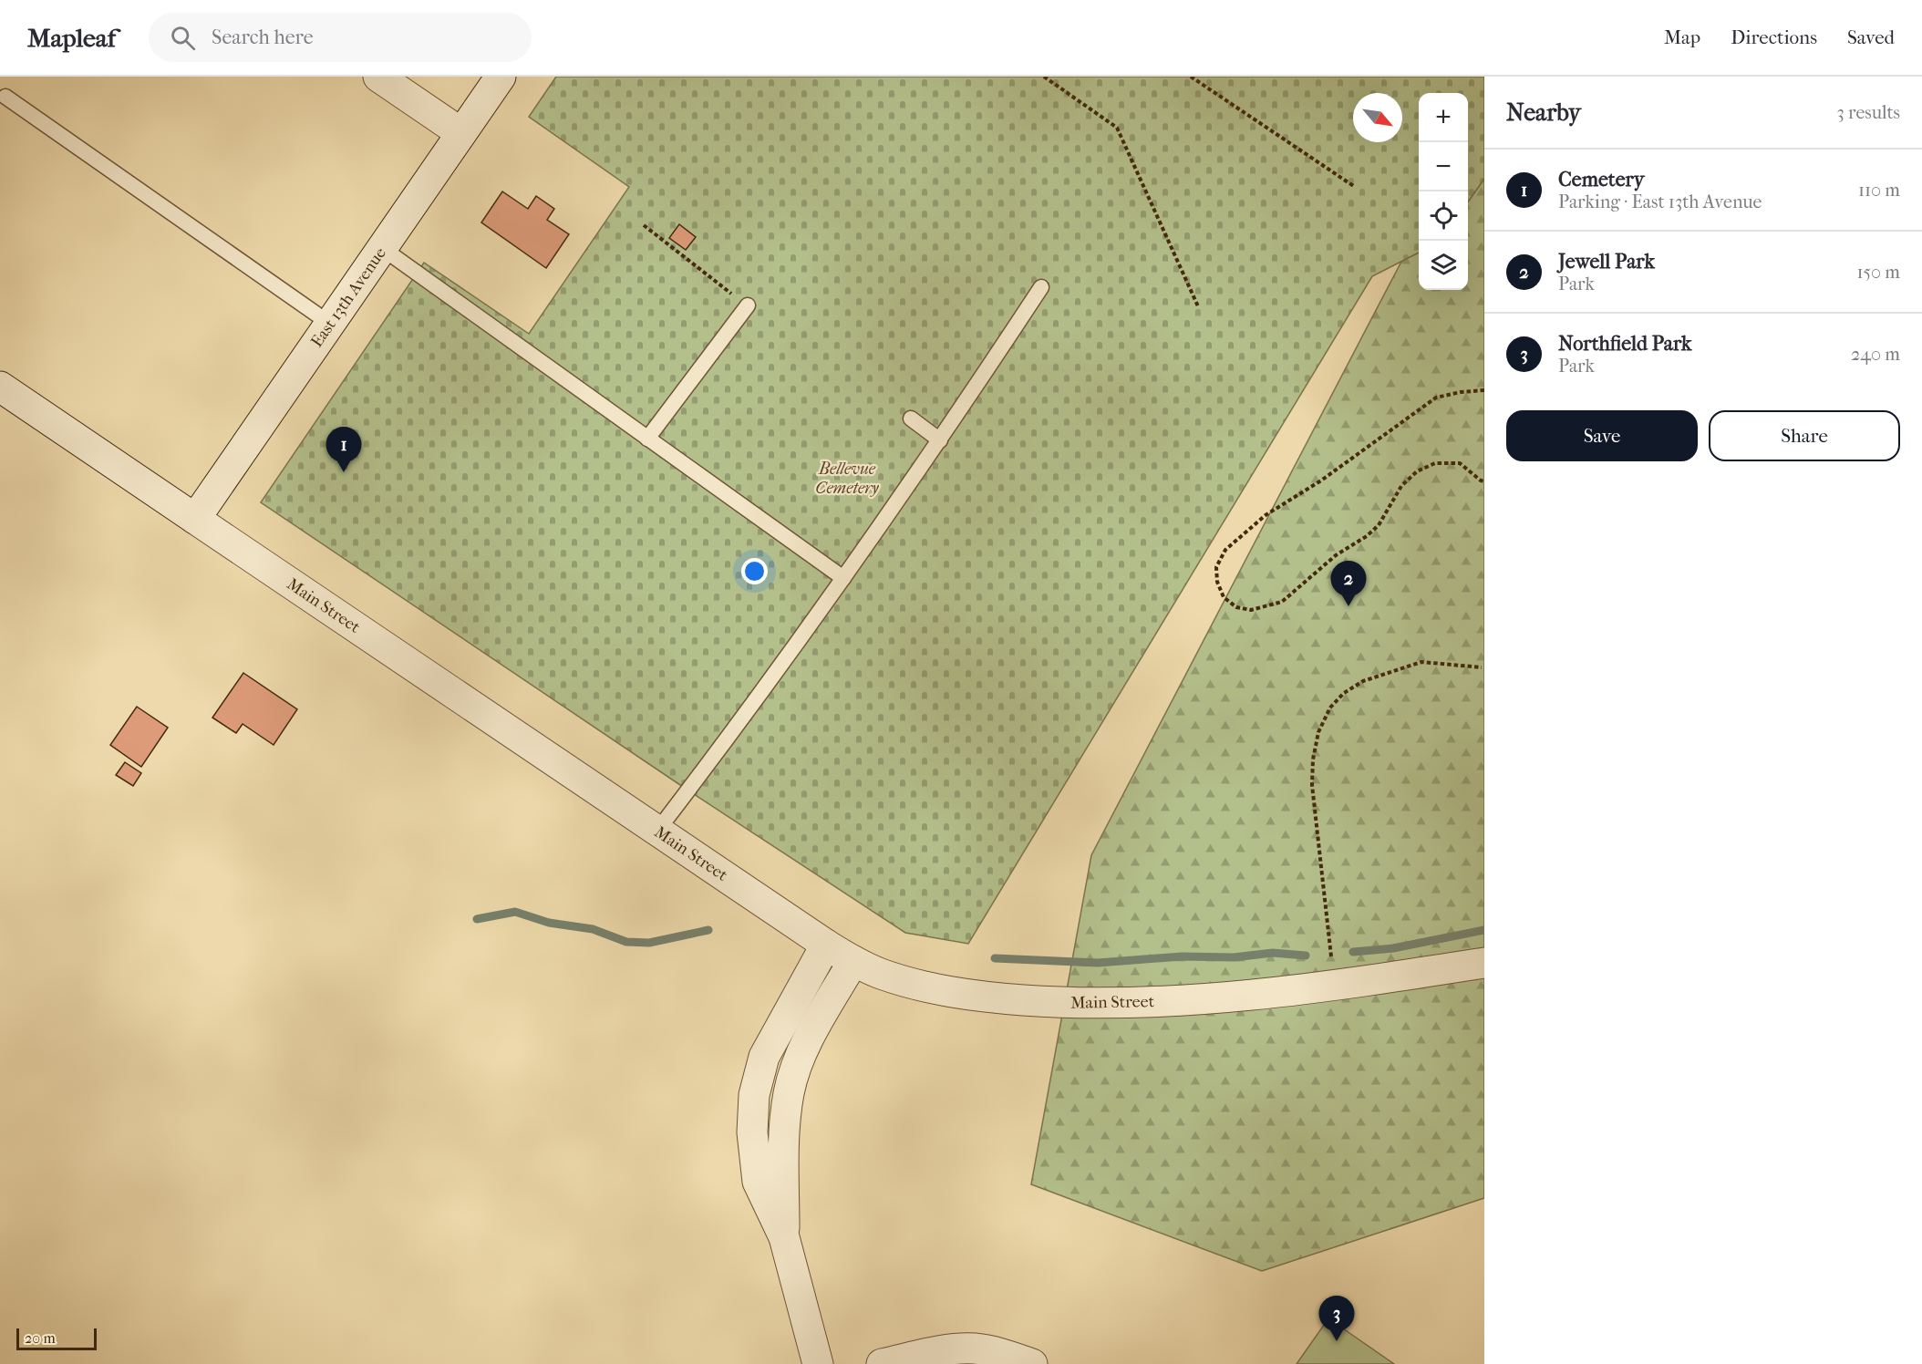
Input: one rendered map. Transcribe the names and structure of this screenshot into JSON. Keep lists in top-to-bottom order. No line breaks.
{"streets":{"street":["East 13th Avenue","Main Street"]},"crossings":[["East 13th Avenue","Main Street"]],"parks":["Bellevue Cemetery"],"scale_bar":"20 m","north":"bottom right","page":{"header":"Mapleaf","search":"Search here","nav":["Map","Directions","Saved"],"heading":["Nearby","3 results"],"map_buttons":["+","−"],"list":[{"mark":"1","name":"Cemetery","note":"Parking · East 13th Avenue","value":"110 m"},{"mark":"2","name":"Jewell Park","note":"Park","value":"150 m"},{"mark":"3","name":"Northfield Park","note":"Park","value":"240 m"}],"buttons":["Save","Share"],"pins":["1","2","3"],"scale":"20 m"}}
